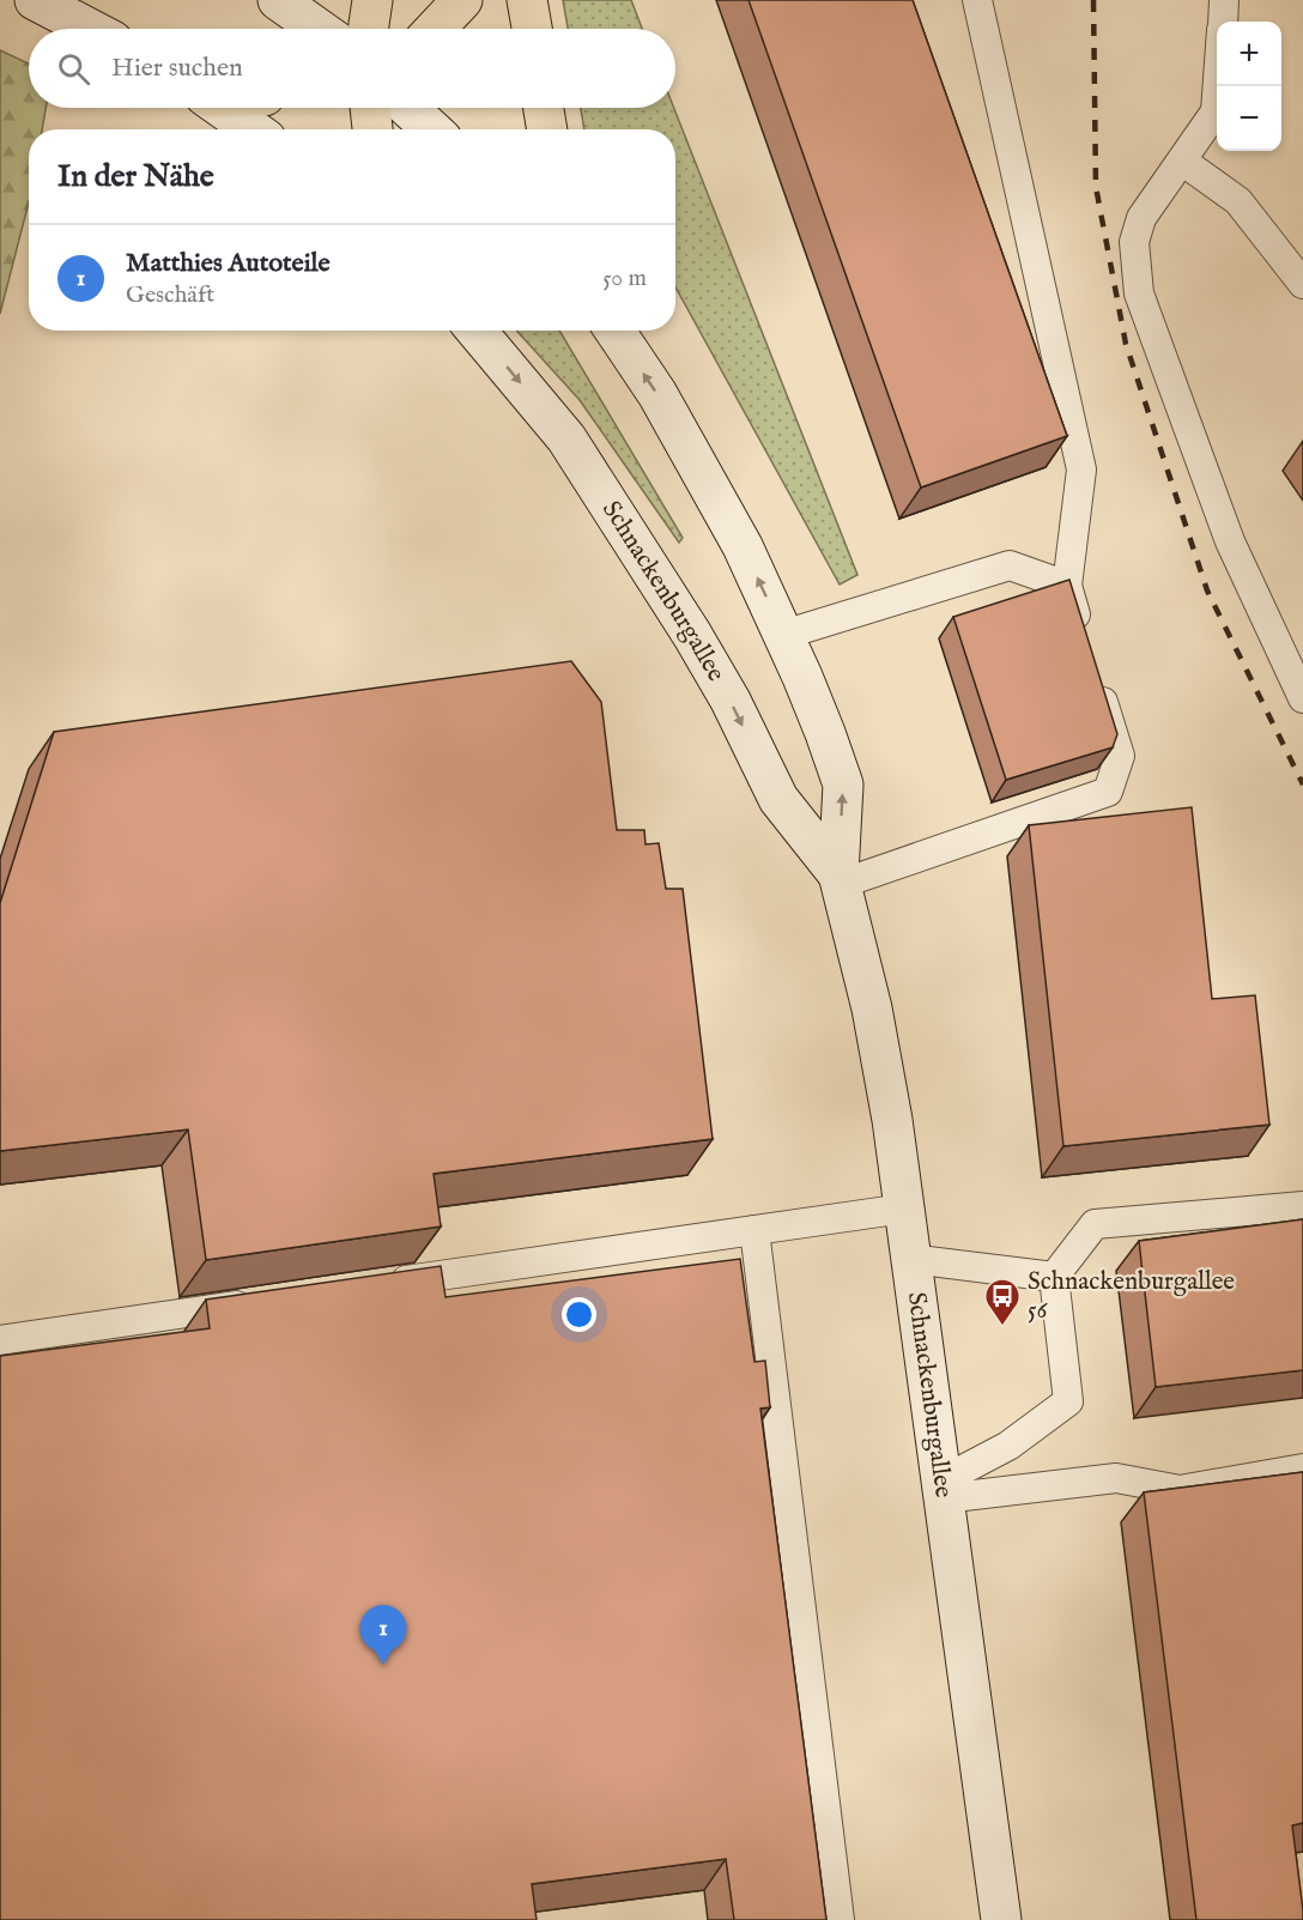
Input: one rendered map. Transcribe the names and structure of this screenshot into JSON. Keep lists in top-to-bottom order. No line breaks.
{"streets":{"main road":["Schnackenburgallee"]},"places":{"bus stop":["Schnackenburgallee 56"]},"page":{"map_buttons":["+","−"],"search":"Hier suchen","heading":"In der Nähe","list":[{"mark":"1","name":"Matthies Autoteile","note":"Geschäft","value":"50 m"}],"pins":"1"}}
